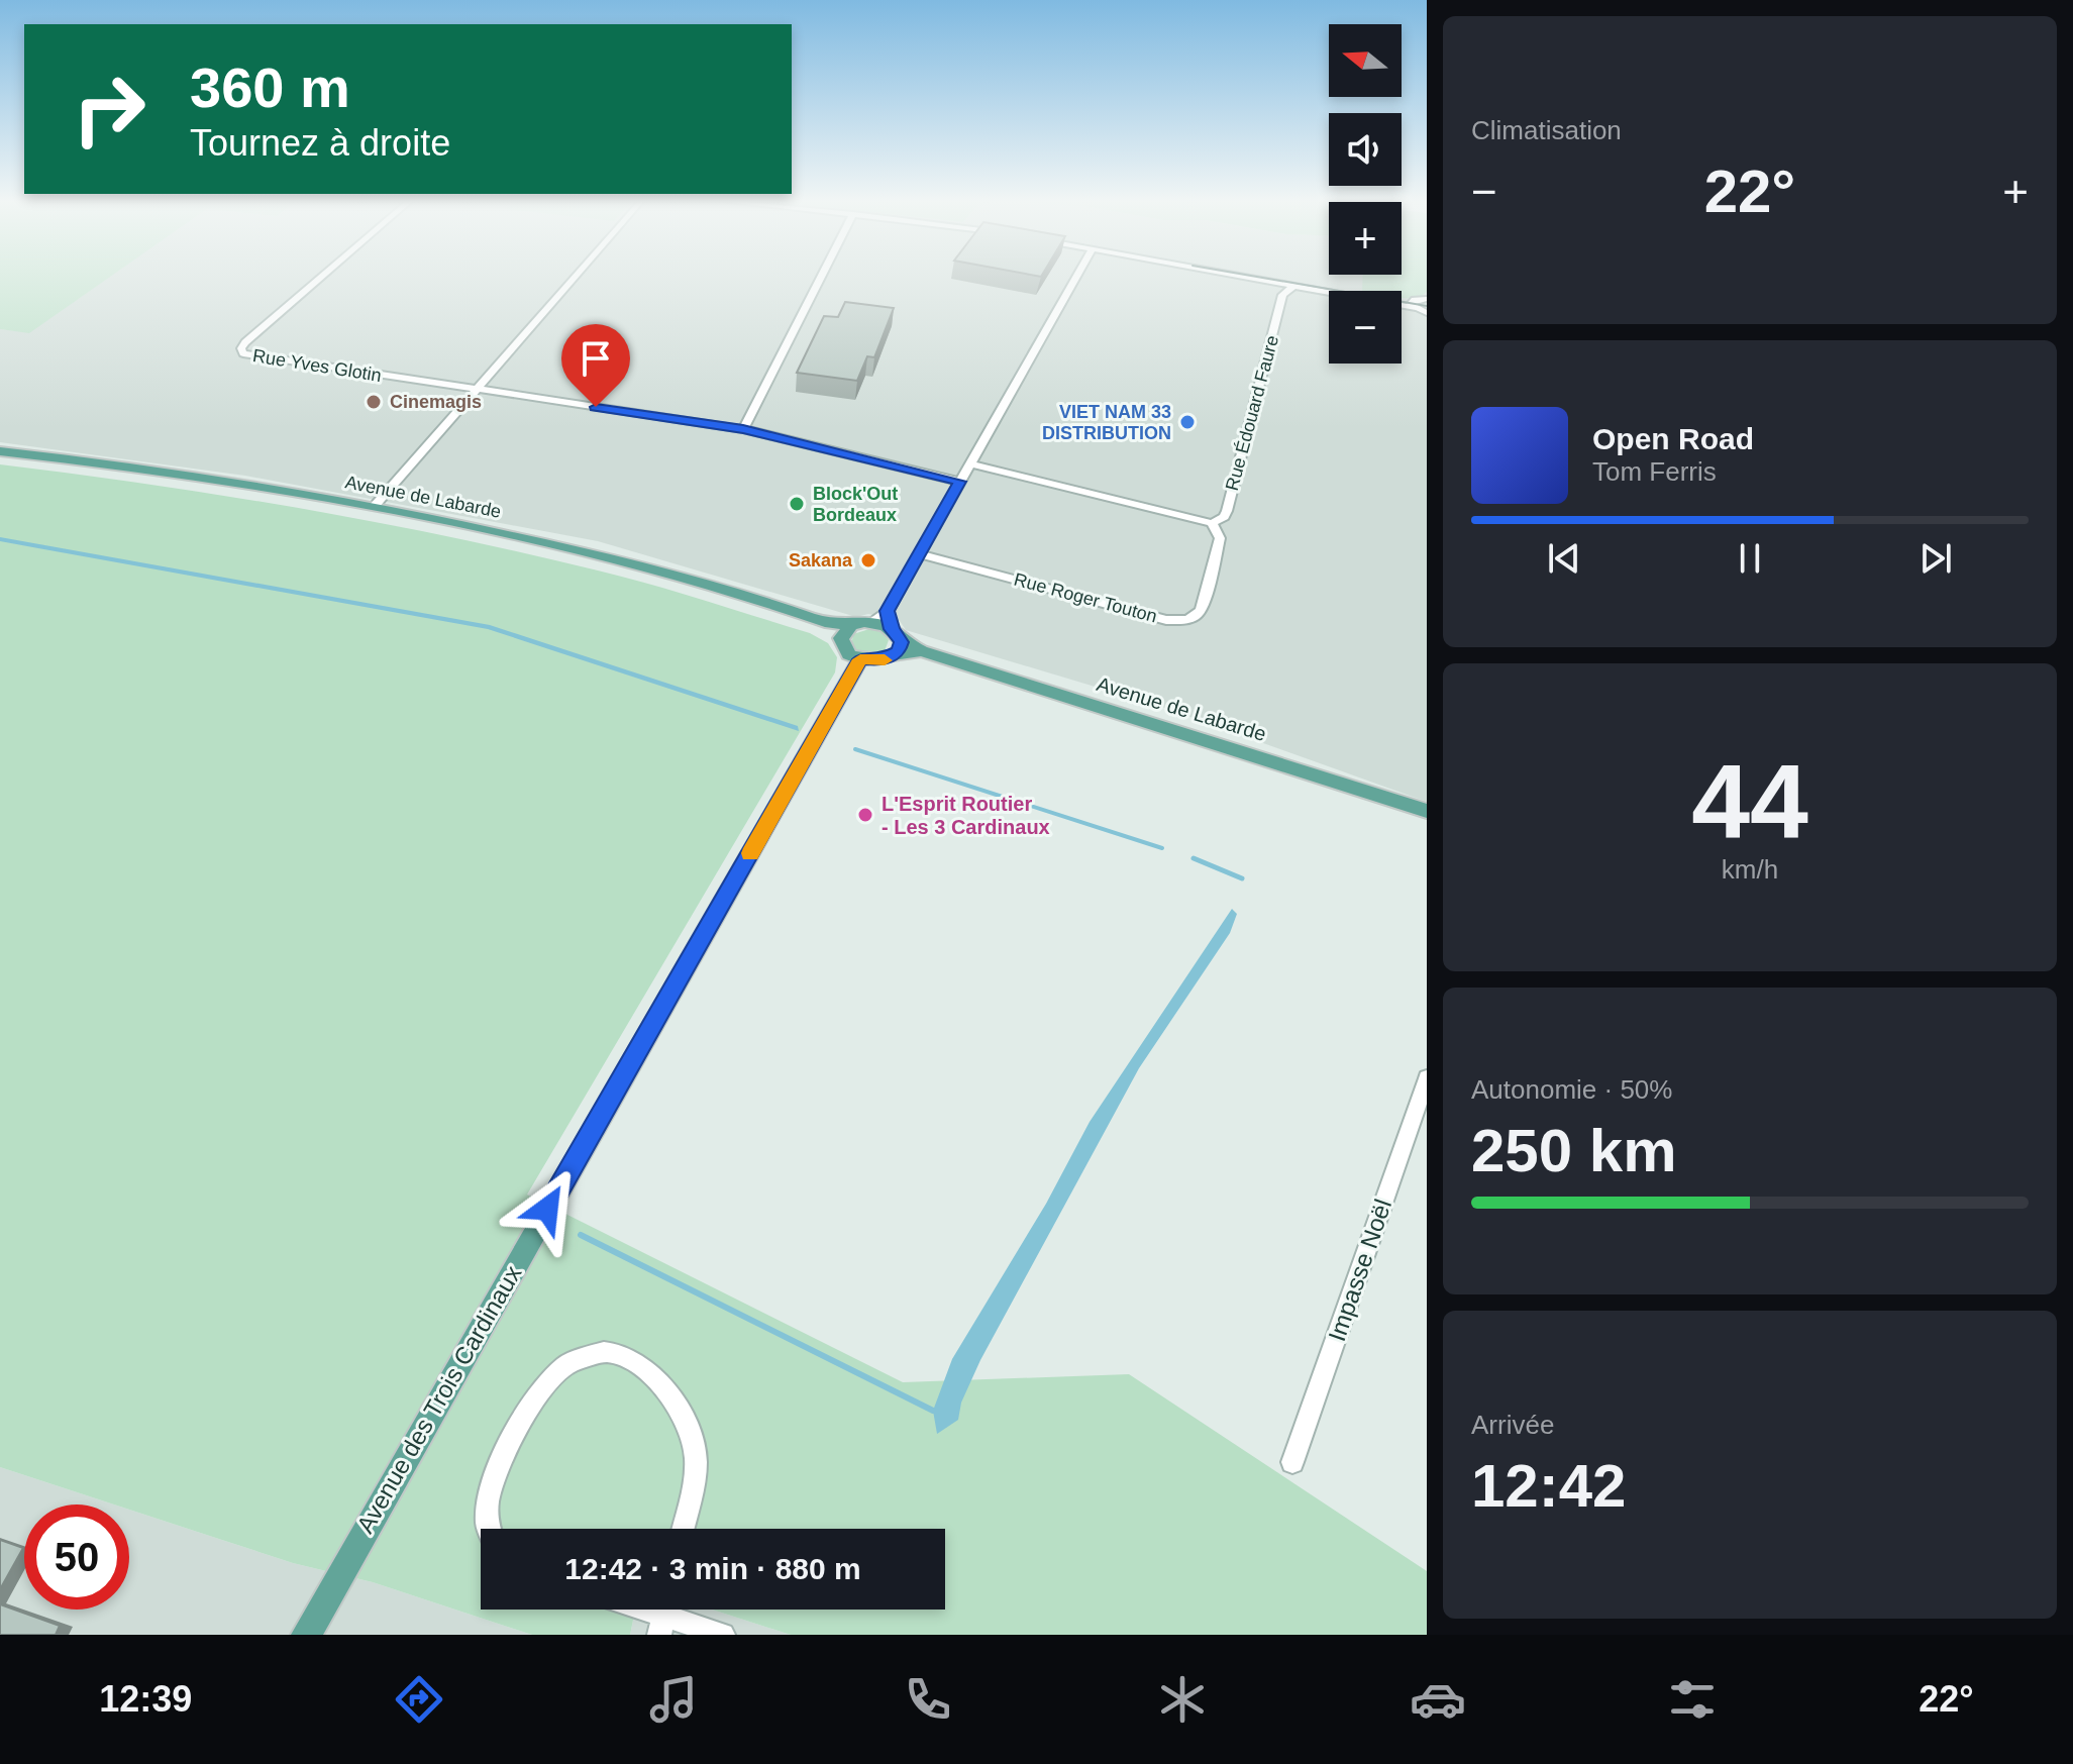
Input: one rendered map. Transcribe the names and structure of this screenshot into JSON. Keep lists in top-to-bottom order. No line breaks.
{"streets":{"main road":["Avenue de Labarde","Avenue des Trois Cardinaux"],"street":["Rue Yves Glotin","Rue Édouard Faure","Rue Roger Touton","Impasse Noël"]},"crossings":[["Rue Édouard Faure","Rue Roger Touton"],["Avenue de Labarde","Avenue des Trois Cardinaux"]],"places":["Cinemagis","VIET NAM 33 DISTRIBUTION","Block'Out Bordeaux","Sakana","L'Esprit Routier - Les 3 Cardinaux"],"north":"left","page":{"tile":["Climatisation",["44","km/h"],["Autonomie · 50%","250 km"],["Arrivée","12:42"]],"map_buttons":["+","−"],"turn":["360 m","Tournez à droite"],"heat":["−","22°","+"],"song":["Open Road","Tom Ferris"],"limit":"50","trip":"12:42 · 3 min · 880 m","tabs":["12:39","22°"]}}
